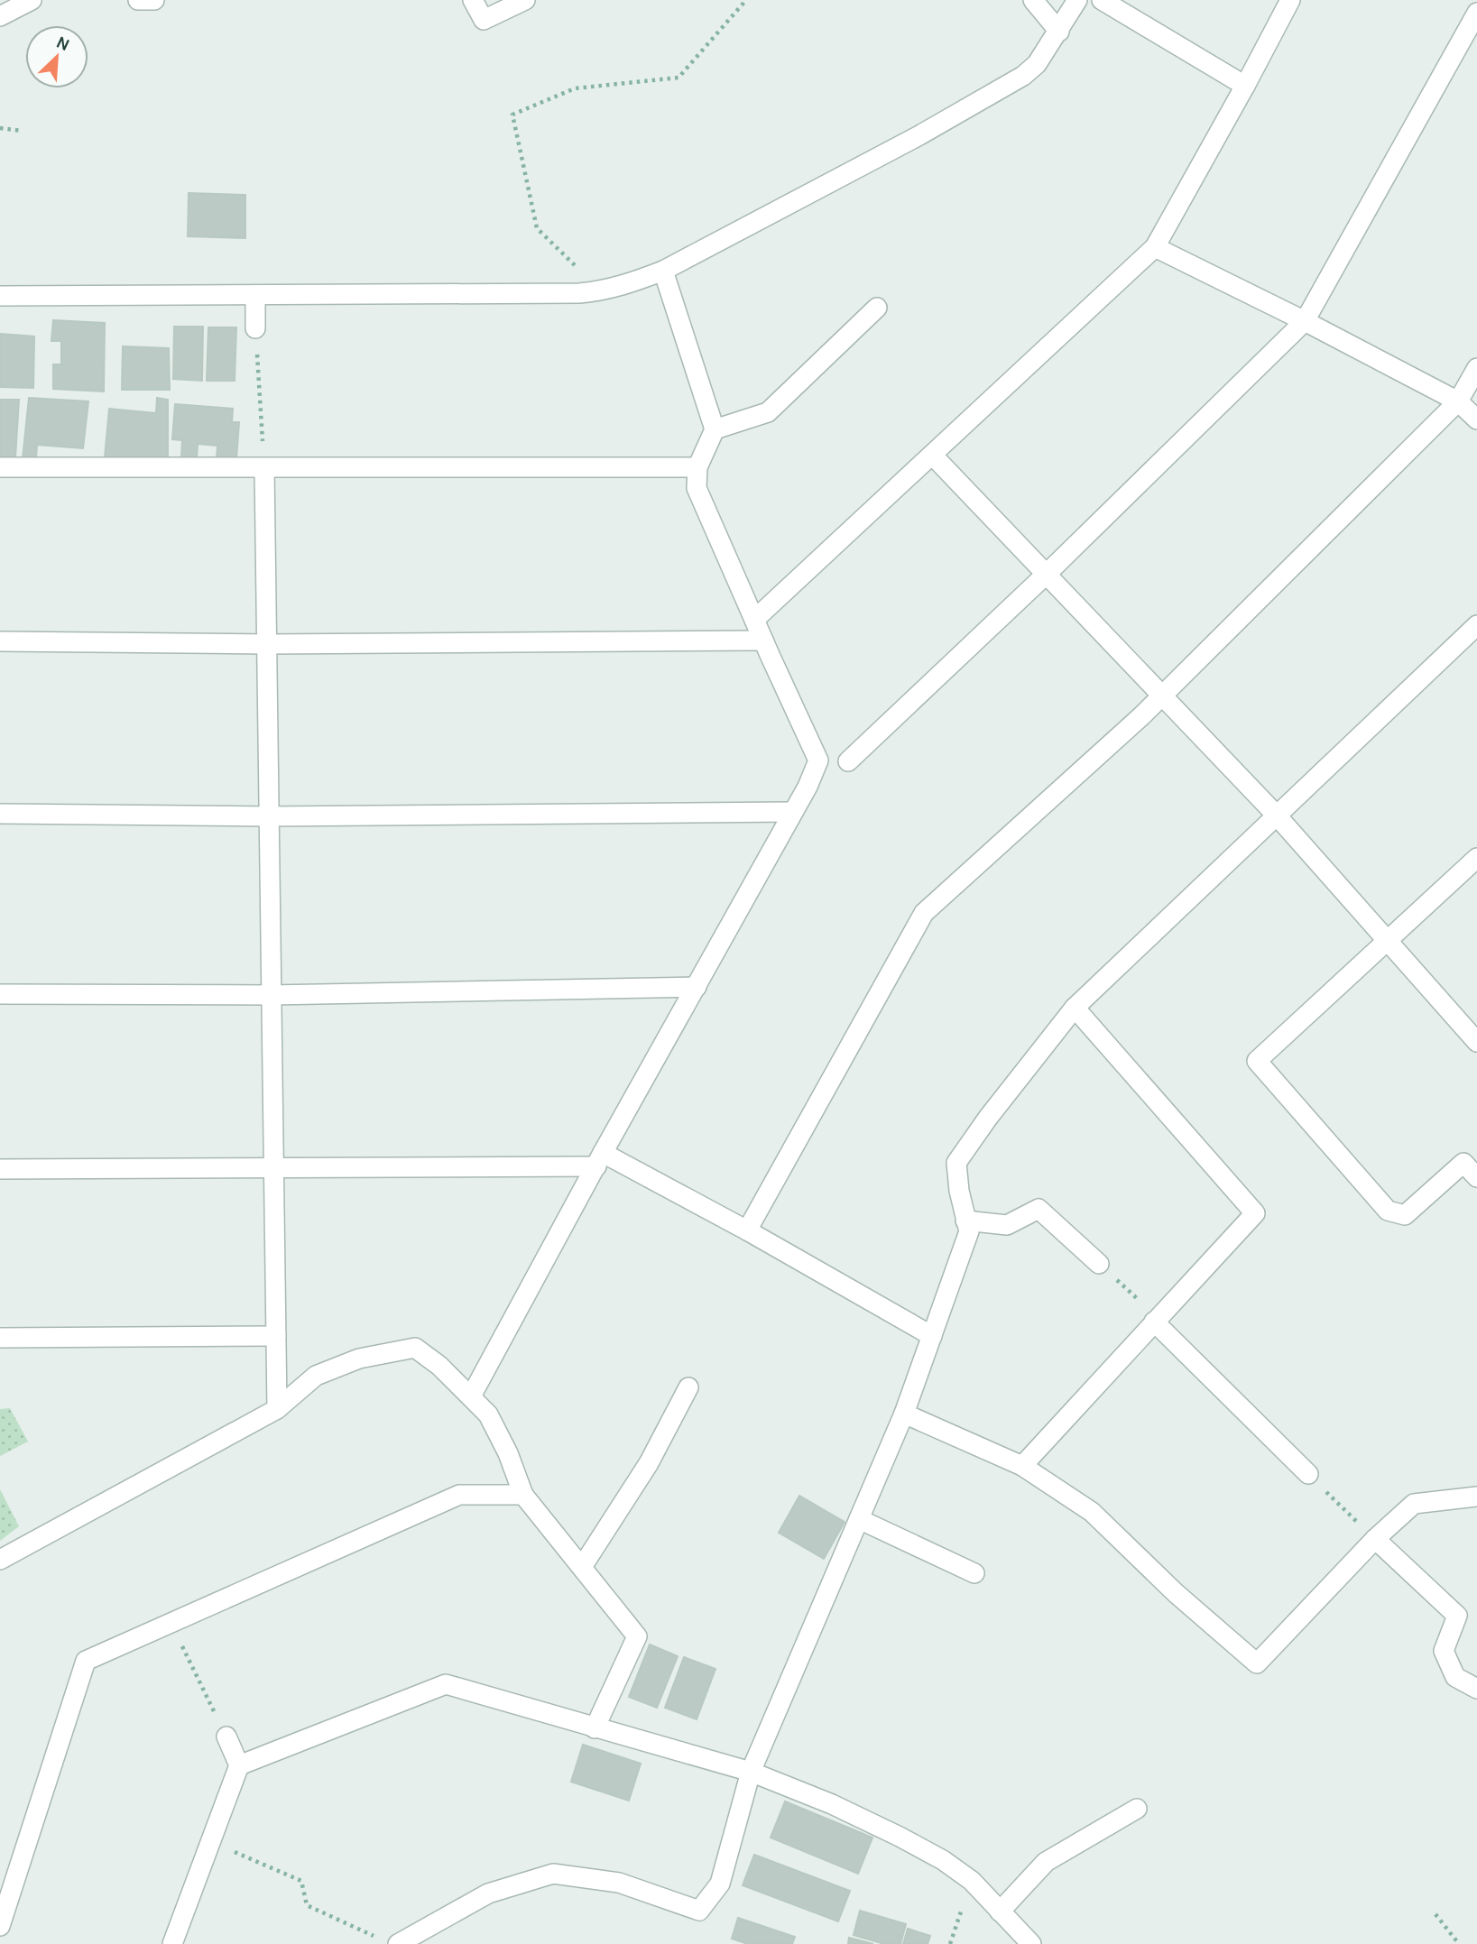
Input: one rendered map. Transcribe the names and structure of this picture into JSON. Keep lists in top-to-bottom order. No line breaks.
{"north":"top right"}
